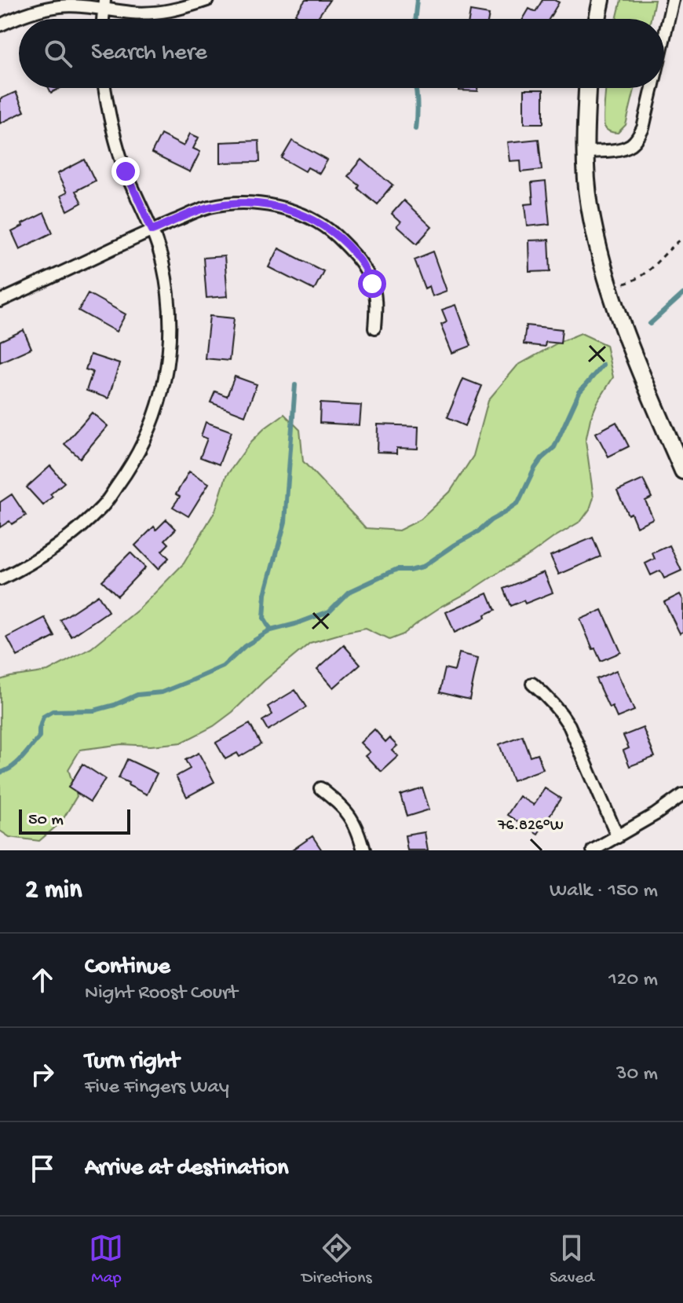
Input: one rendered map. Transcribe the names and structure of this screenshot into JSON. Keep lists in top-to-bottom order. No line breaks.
{"scale_bar":"50 m","page":{"search":"Search here","scale":"50 m","heading":["2 min","Walk · 150 m"],"list":[["Continue","Night Roost Court","120 m"],["Turn right","Five Fingers Way","30 m"],"Arrive at destination"],"nav":["Map","Directions","Saved"]},"coordinates":["76.826°W"]}
